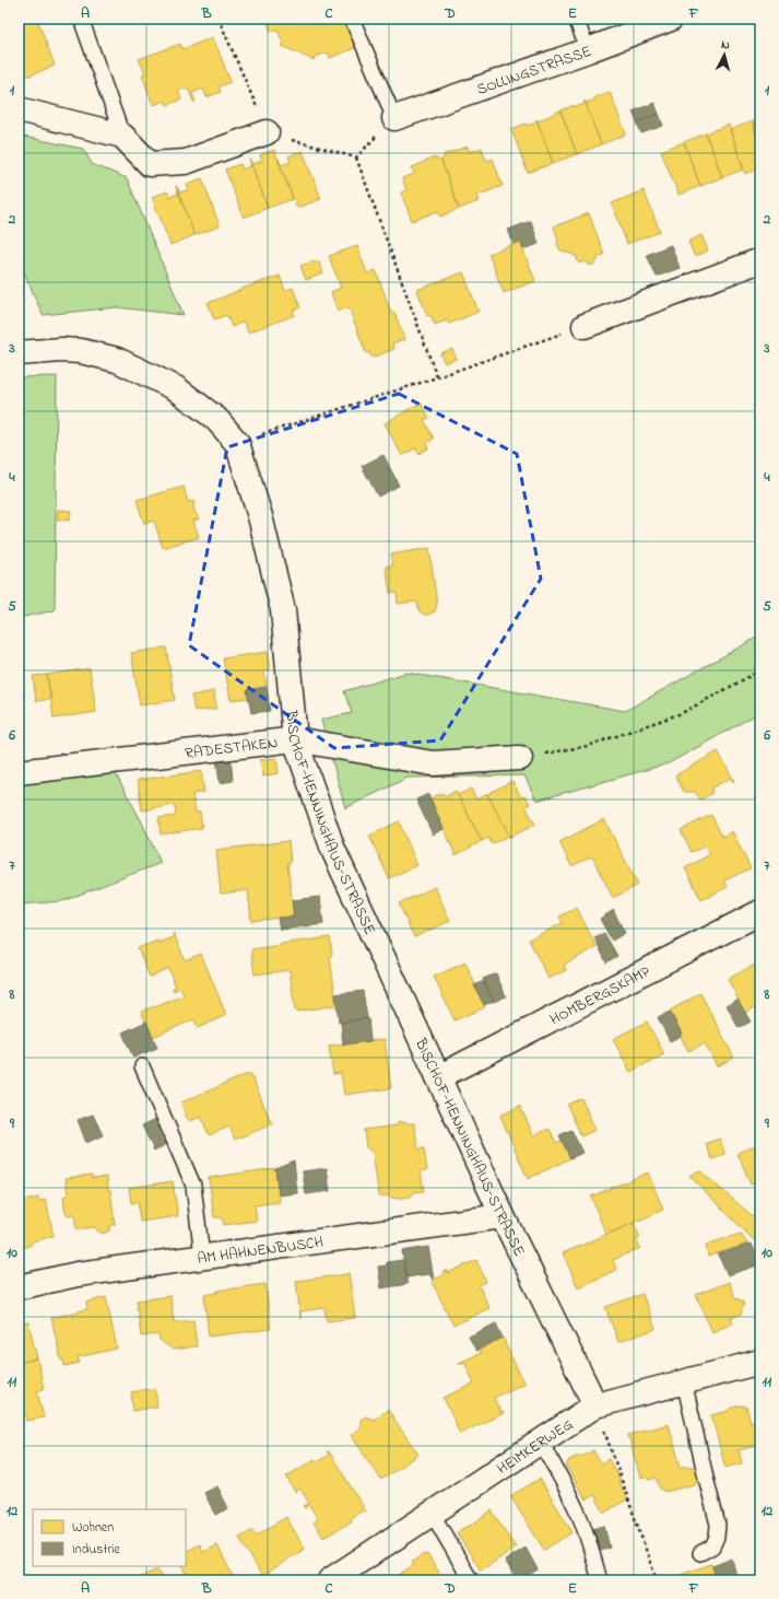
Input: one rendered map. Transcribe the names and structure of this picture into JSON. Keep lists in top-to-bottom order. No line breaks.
{"streets":{"street":["SOLLINGSTRASSE","RADESTAKEN","BISCHOF-HENNINGHAUS-STRASSE","HOMBERGSKAMP","AM HAHNENBUSCH","HEIMKERWEG"]},"crossings":[["RADESTAKEN","BISCHOF-HENNINGHAUS-STRASSE"],["BISCHOF-HENNINGHAUS-STRASSE","HOMBERGSKAMP"],["BISCHOF-HENNINGHAUS-STRASSE","AM HAHNENBUSCH"],["BISCHOF-HENNINGHAUS-STRASSE","HEIMKERWEG"]],"legend":["Wohnen","Industrie"],"north":"top","grid":{"columns":["A","B","C","D","E","F"],"rows":["1","2","3","4","5","6","7","8","9","10","11","12"]}}
